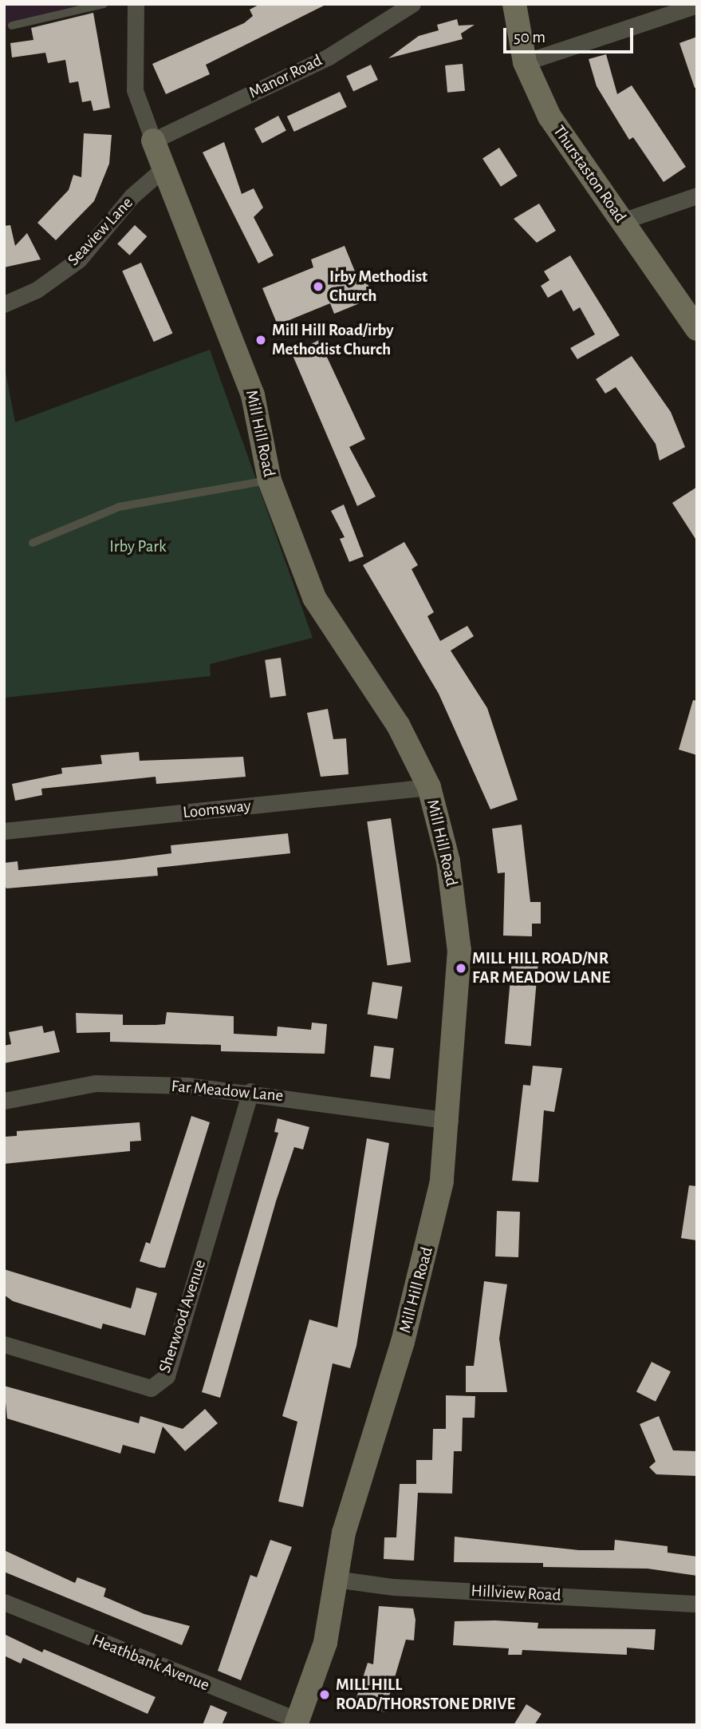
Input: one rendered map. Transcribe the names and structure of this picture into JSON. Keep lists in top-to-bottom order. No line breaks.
{"streets":{"street":["Manor Road","Thurstaston Road","Seaview Lane","Mill Hill Road","Loomsway","Far Meadow Lane","Sherwood Avenue","Hillview Road","Heathbank Avenue"]},"crossings":[["Manor Road","Mill Hill Road"],["Seaview Lane","Mill Hill Road"],["Mill Hill Road","Loomsway"],["Mill Hill Road","Far Meadow Lane"],["Mill Hill Road","Hillview Road"],["Mill Hill Road","Heathbank Avenue"],["Far Meadow Lane","Sherwood Avenue"]],"parks":["Irby Park"],"places":["Irby Methodist Church","Mill Hill Road/irby Methodist Church","MILL HILL ROAD/NR FAR MEADOW LANE","MILL HILL ROAD/THORSTONE DRIVE"],"scale_bar":"50 m"}
